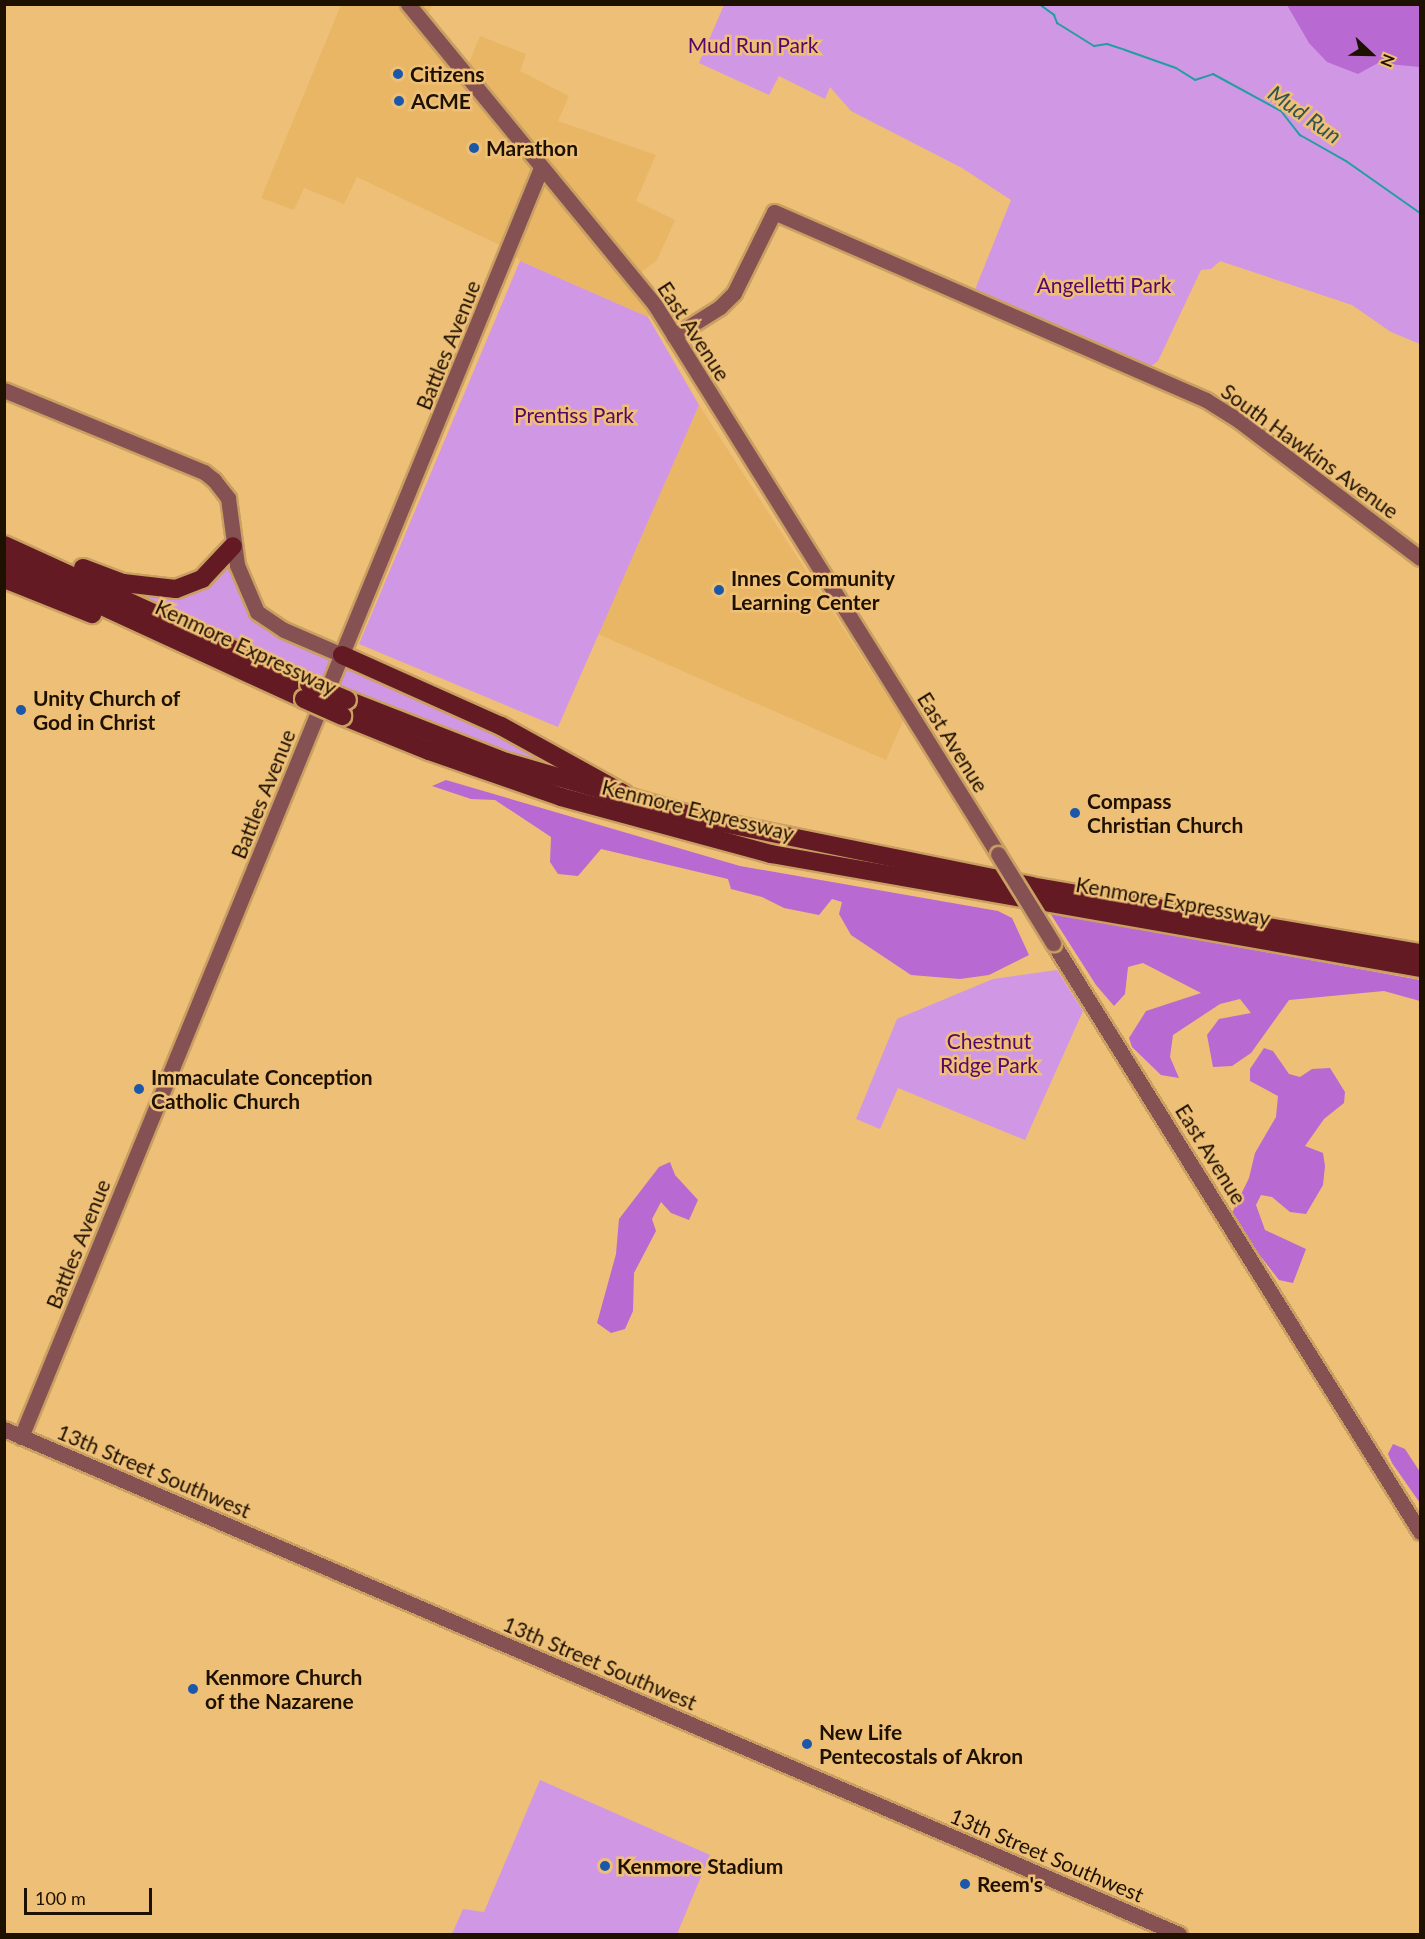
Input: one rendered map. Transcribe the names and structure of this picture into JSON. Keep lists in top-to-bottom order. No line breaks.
{"streets":{"highway":["Kenmore Expressway"],"street":["East Avenue","Battles Avenue","South Hawkins Avenue","13th Street Southwest"]},"crossings":[["East Avenue","Battles Avenue"],["East Avenue","South Hawkins Avenue"],["Battles Avenue","13th Street Southwest"]],"water":["Mud Run"],"parks":["Mud Run Park","Angelletti Park","Prentiss Park","Chestnut Ridge Park"],"places":["Citizens","ACME","Marathon","Innes Community Learning Center","Unity Church of God in Christ","Compass Christian Church","Immaculate Conception Catholic Church","Kenmore Church of the Nazarene","New Life Pentecostals of Akron","Kenmore Stadium","Reem's"],"scale_bar":"100 m","north":"right"}
